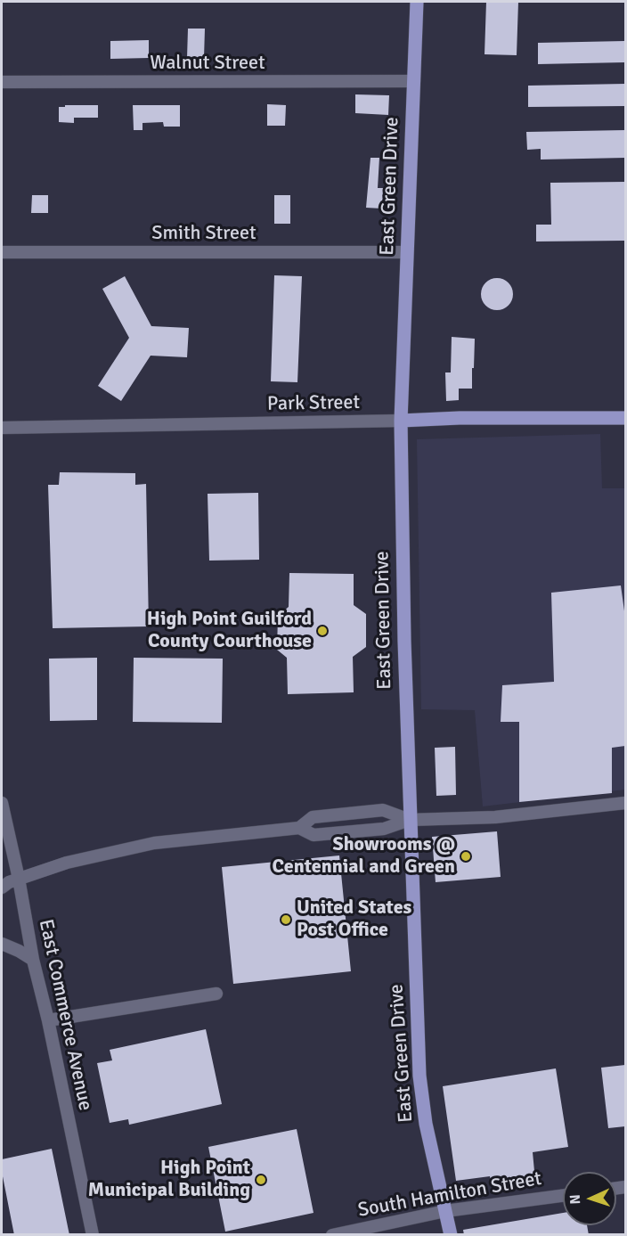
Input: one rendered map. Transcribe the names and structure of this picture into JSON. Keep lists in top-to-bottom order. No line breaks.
{"streets":{"main road":["East Green Drive","Park Street"],"street":["Walnut Street","Smith Street","East Commerce Avenue","South Hamilton Street"]},"crossings":[["Walnut Street","East Green Drive"],["East Green Drive","Smith Street"],["East Green Drive","Park Street"],["East Green Drive","South Hamilton Street"]],"places":["High Point Guilford County Courthouse","Showrooms @ Centennial and Green","United States Post Office","High Point Municipal Building"],"north":"left"}
